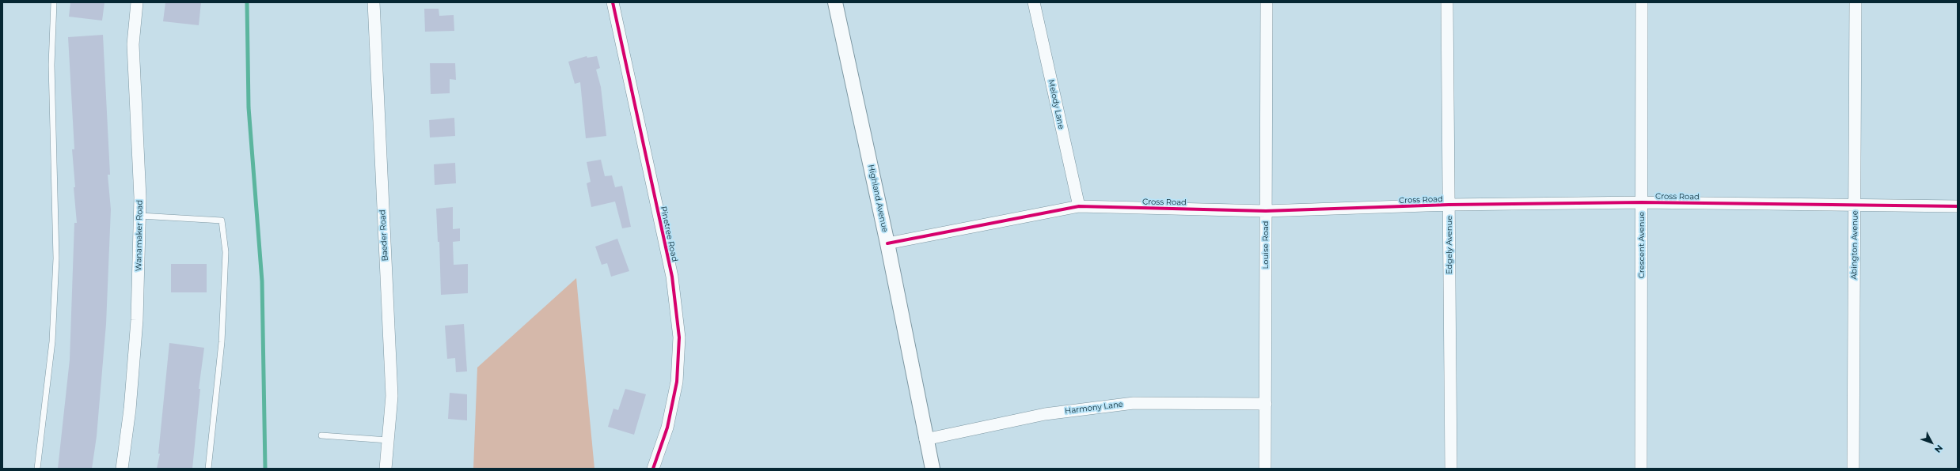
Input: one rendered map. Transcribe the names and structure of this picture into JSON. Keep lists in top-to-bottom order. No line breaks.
{"streets":{"street":["Melody Lane","Cross Road","Highland Avenue","Pinetree Road","Wanamaker Road","Baeder Road","Louise Road","Edgely Avenue","Crescent Avenue","Abington Avenue","Harmony Lane"]},"crossings":[["Melody Lane","Cross Road"],["Cross Road","Highland Avenue"],["Cross Road","Louise Road"],["Cross Road","Edgely Avenue"],["Cross Road","Crescent Avenue"],["Cross Road","Abington Avenue"],["Highland Avenue","Harmony Lane"],["Louise Road","Harmony Lane"]],"north":"bottom right"}
